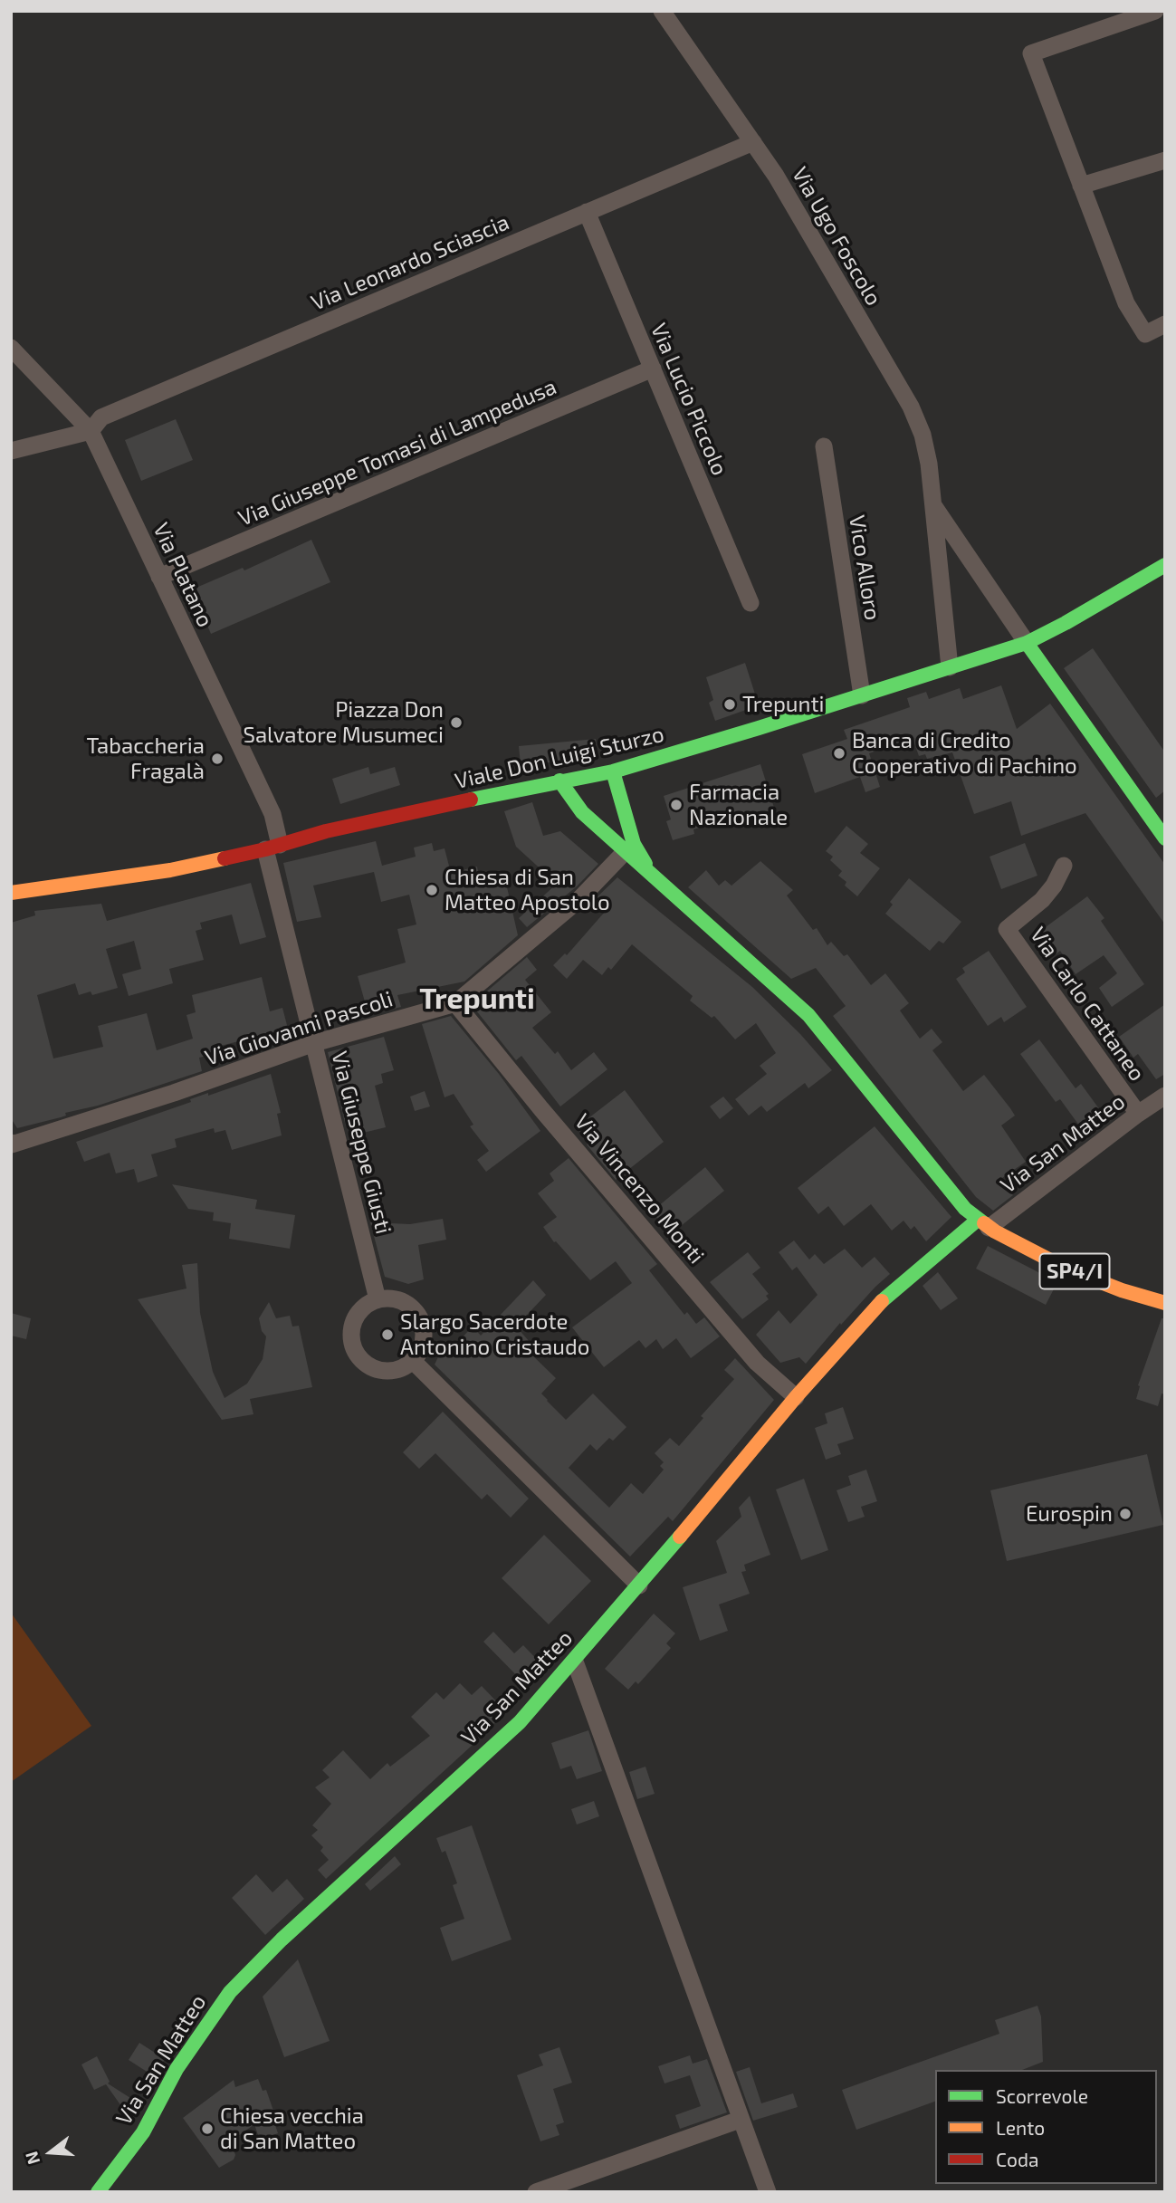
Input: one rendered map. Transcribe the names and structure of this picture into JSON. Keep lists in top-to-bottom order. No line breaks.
{"streets":{"main road":["Viale Don Luigi Sturzo","Via San Matteo","SP4/I"],"street":["Via Ugo Foscolo","Via Leonardo Sciascia","Via Lucio Piccolo","Via Giuseppe Tomasi di Lampedusa","Vico Alloro","Via Platano","Via Carlo Cattaneo","Via Giovanni Pascoli","Via Giuseppe Giusti","Via Vincenzo Monti"]},"crossings":[["Via Ugo Foscolo","Via Leonardo Sciascia"],["Via Ugo Foscolo","Viale Don Luigi Sturzo"],["Via Leonardo Sciascia","Via Lucio Piccolo"],["Via Leonardo Sciascia","Via Platano"],["Via Lucio Piccolo","Via Giuseppe Tomasi di Lampedusa"],["Via Giuseppe Tomasi di Lampedusa","Via Platano"],["Vico Alloro","Viale Don Luigi Sturzo"],["Via Platano","Viale Don Luigi Sturzo"],["Via Platano","Via Giuseppe Giusti"],["Viale Don Luigi Sturzo","Via Giuseppe Giusti"],["Via Carlo Cattaneo","Via San Matteo"],["Via Giovanni Pascoli","Via Giuseppe Giusti"],["Via Giovanni Pascoli","Via Vincenzo Monti"],["Via San Matteo","Via Vincenzo Monti"],["Via San Matteo","SP4/I"]],"districts":["Trepunti"],"places":["Trepunti","Piazza Don Salvatore Musumeci","Banca di Credito Cooperativo di Pachino","Tabaccheria Fragalà","Farmacia Nazionale","Chiesa di San Matteo Apostolo","Slargo Sacerdote Antonino Cristaudo","Eurospin","Chiesa vecchia di San Matteo"],"legend":["Scorrevole","Lento","Coda"],"north":"left"}
